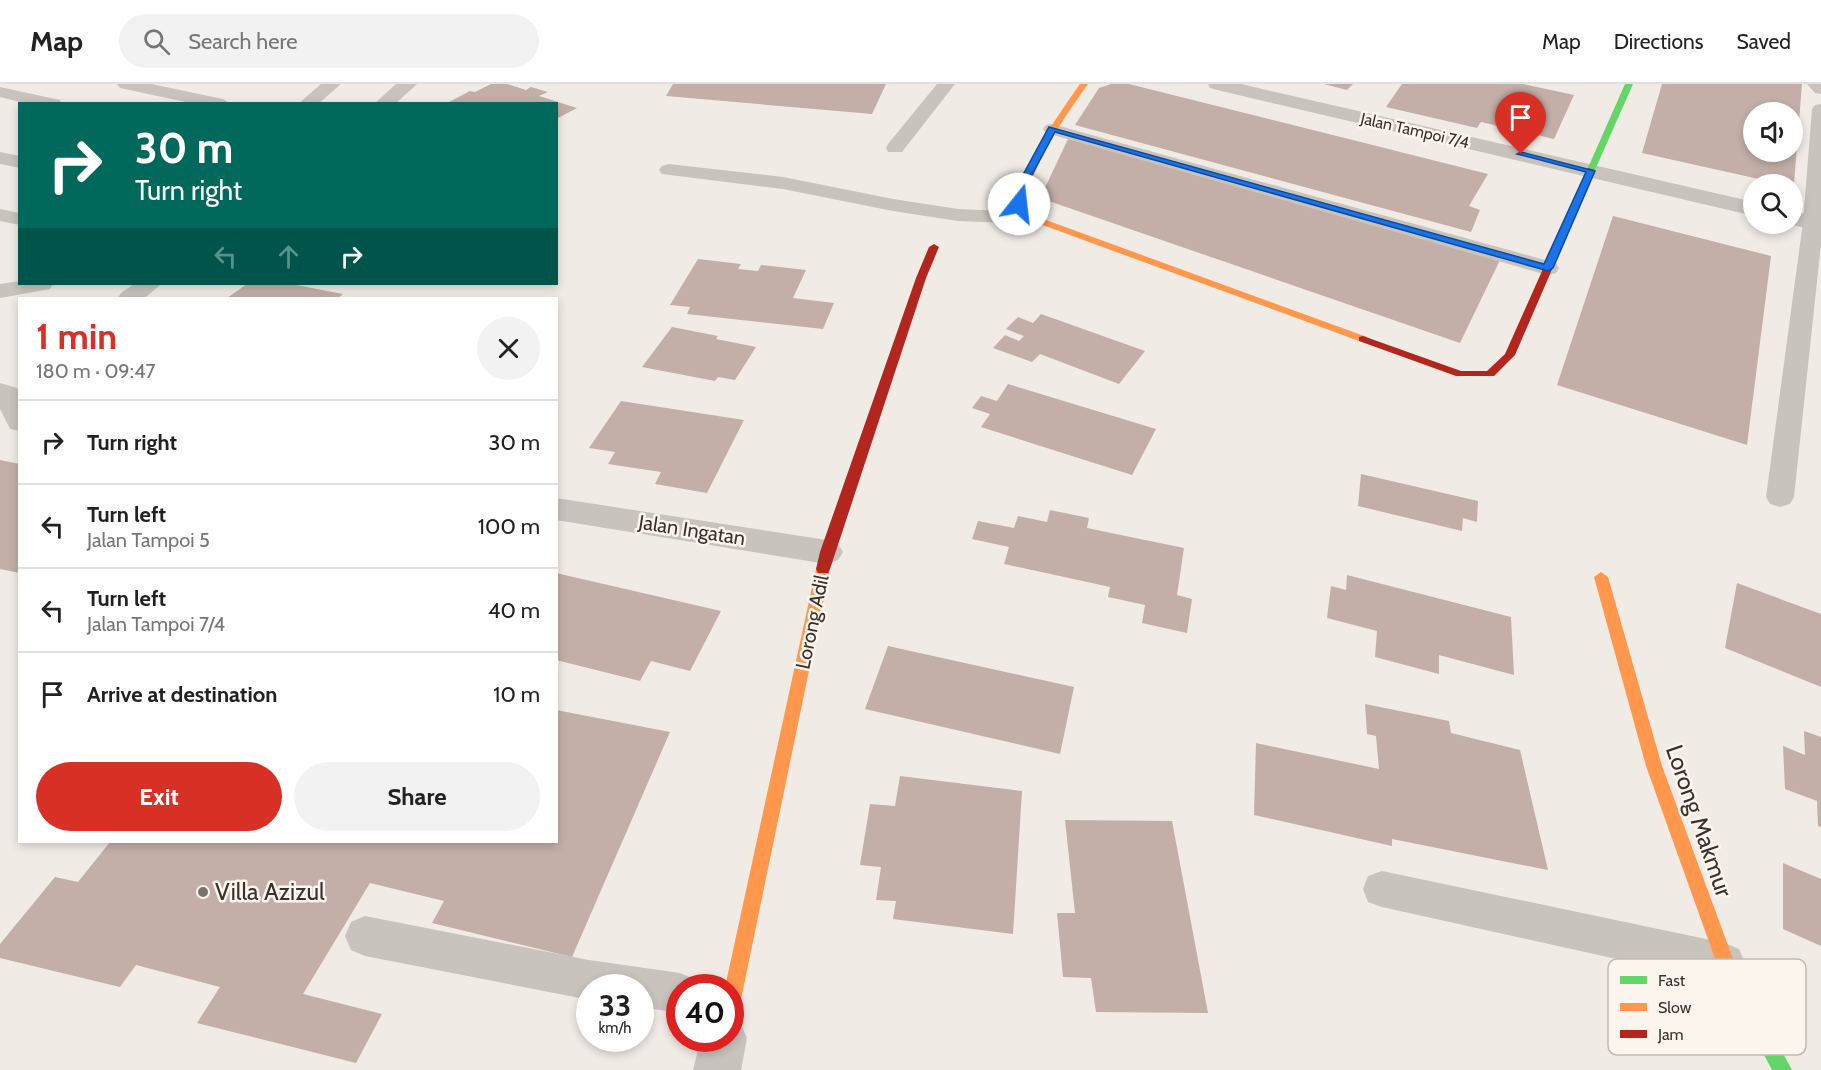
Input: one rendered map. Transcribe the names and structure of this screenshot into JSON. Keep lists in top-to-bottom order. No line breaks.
{"streets":{"street":["Jalan Tampoi 7/4","Jalan Ingatan","Lorong Adil","Lorong Makmur"]},"crossings":[["Jalan Ingatan","Lorong Adil"]],"places":["Villa Azizul"],"legend":["Fast","Slow","Jam"],"page":{"header":"Map","search":"Search here","nav":["Map","Directions","Saved"],"turn":["30 m","Turn right"],"heading":["1 min","180 m · 09:47"],"list":[{"name":"Turn right","value":"30 m"},{"name":"Turn left","note":"Jalan Tampoi 5","value":"100 m"},{"name":"Turn left","note":"Jalan Tampoi 7/4","value":"40 m"},{"name":"Arrive at destination","value":"10 m"}],"buttons":["Exit","Share"],"speed":"33 km/h","limit":"40"}}
